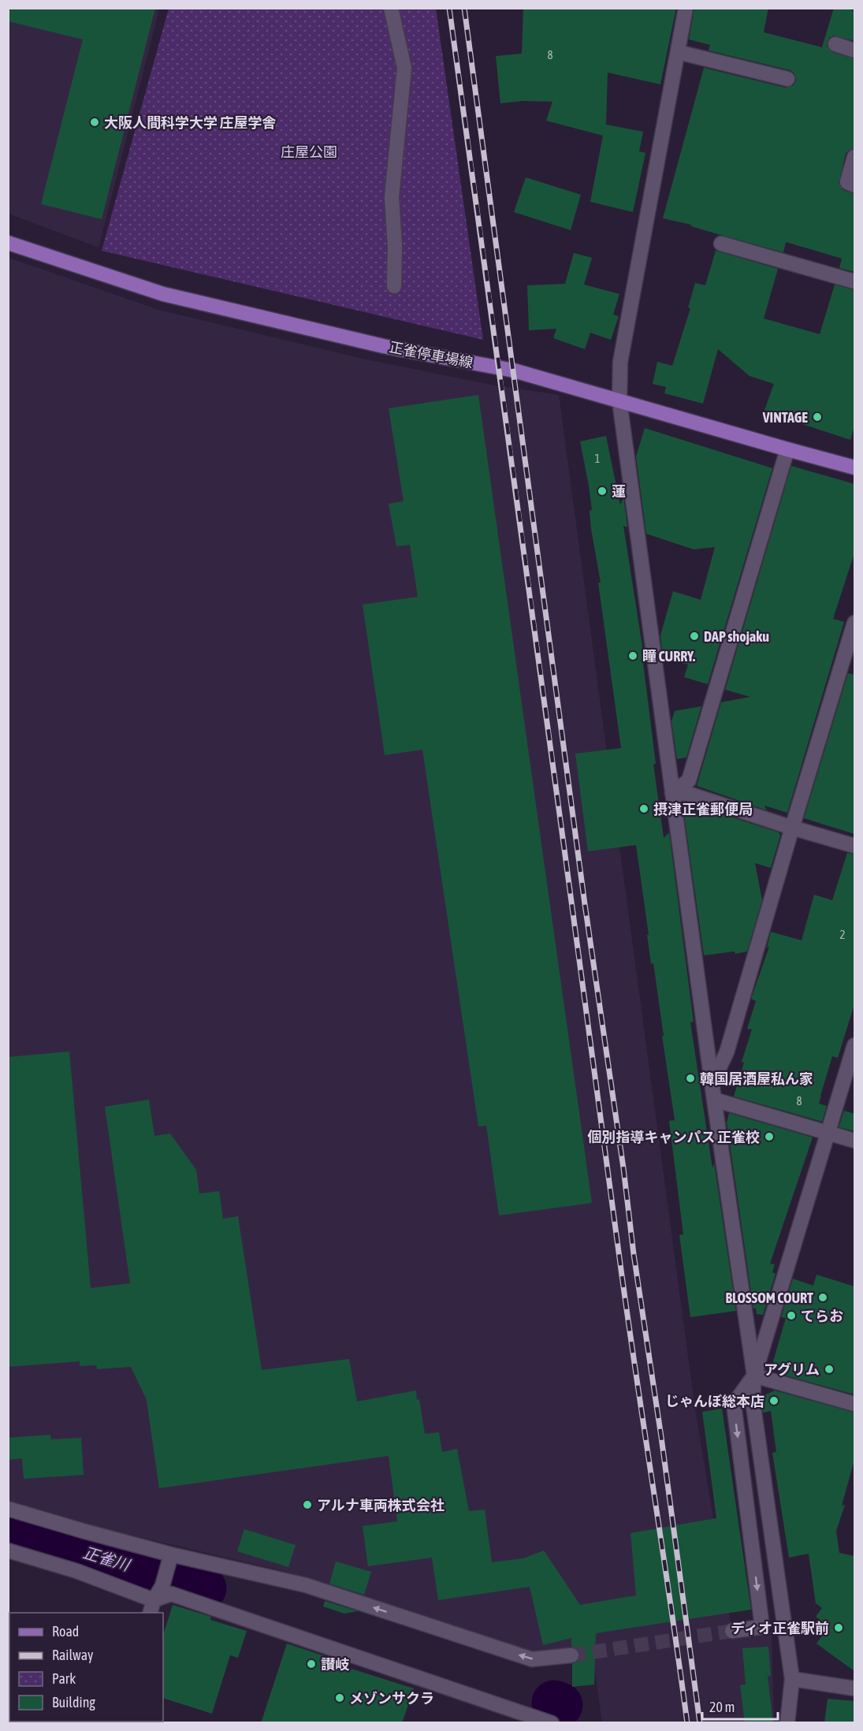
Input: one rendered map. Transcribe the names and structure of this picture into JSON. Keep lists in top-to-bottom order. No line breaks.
{"streets":{"main road":["正雀停車場線"]},"water":["正雀川"],"parks":["庄屋公園"],"places":["大阪人間科学大学 庄屋学舎","VINTAGE","蓮","DAP shojaku","瞳 CURRY.","摂津正雀郵便局","韓国居酒屋私ん家","個別指導キャンパス 正雀校","BLOSSOM COURT","てらお","アグリム","じゃんぼ総本店","アルナ車両株式会社","ディオ正雀駅前","讃岐","メゾンサクラ"],"house_numbers":["8","1","2","8"],"legend":["Road","Railway","Park","Building"],"scale_bar":"20 m"}
